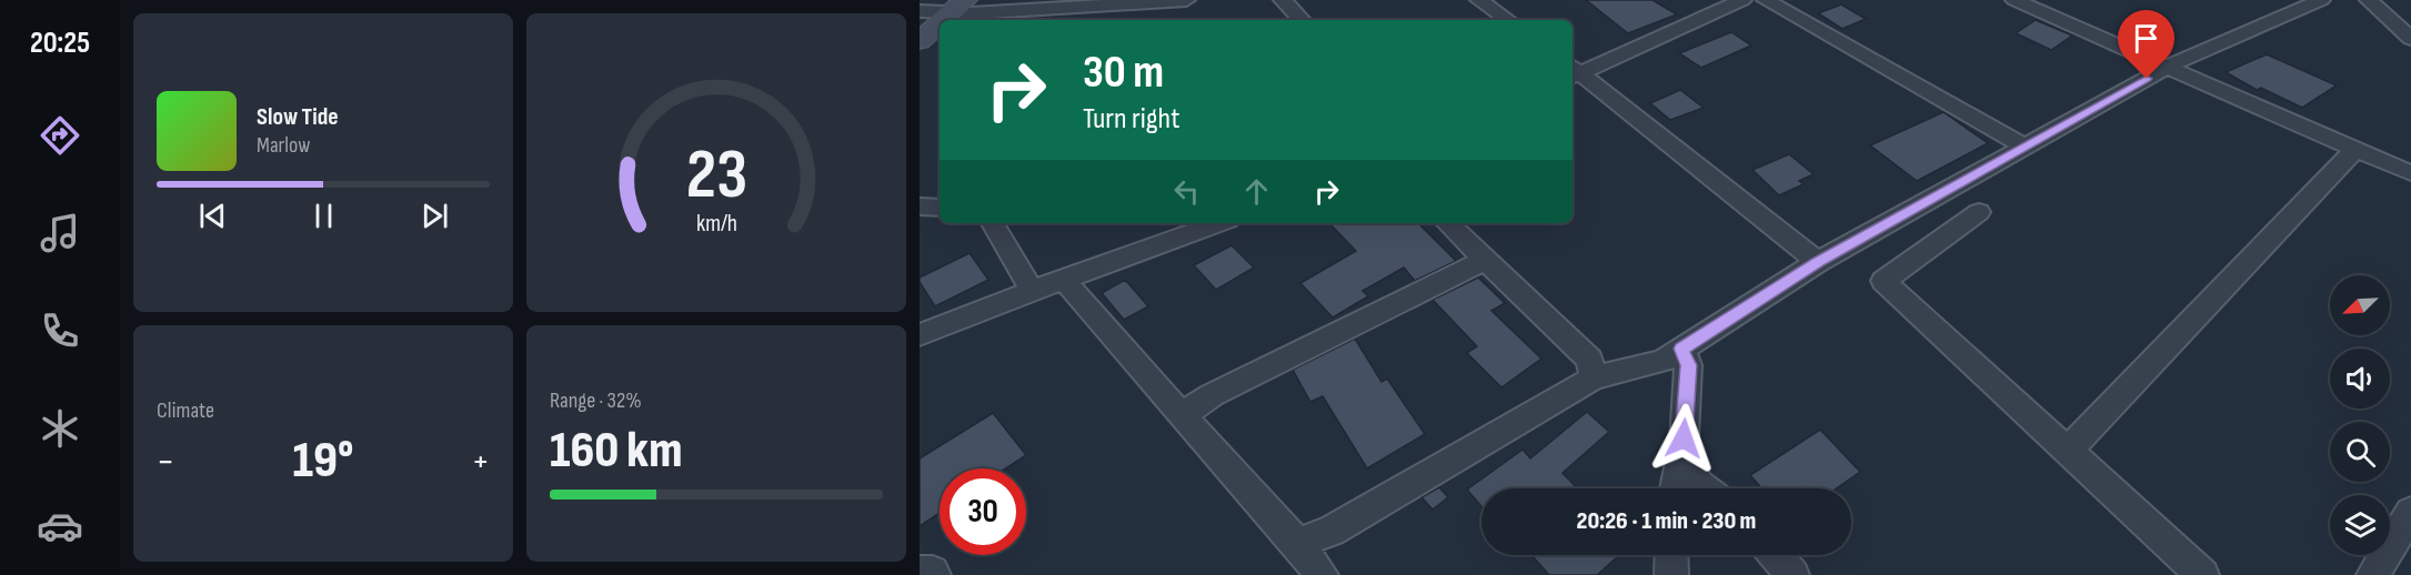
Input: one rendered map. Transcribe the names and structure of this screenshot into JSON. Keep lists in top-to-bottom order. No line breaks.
{"north":"bottom left","page":{"tabs":"20:25","turn":["30 m","Turn right"],"song":["Slow Tide","Marlow"],"tile":["Climate",["Range · 32%","160 km"]],"heat":["−","19°","+"],"limit":"30","trip":"20:26 · 1 min · 230 m","gauge":["23","km/h"]}}
